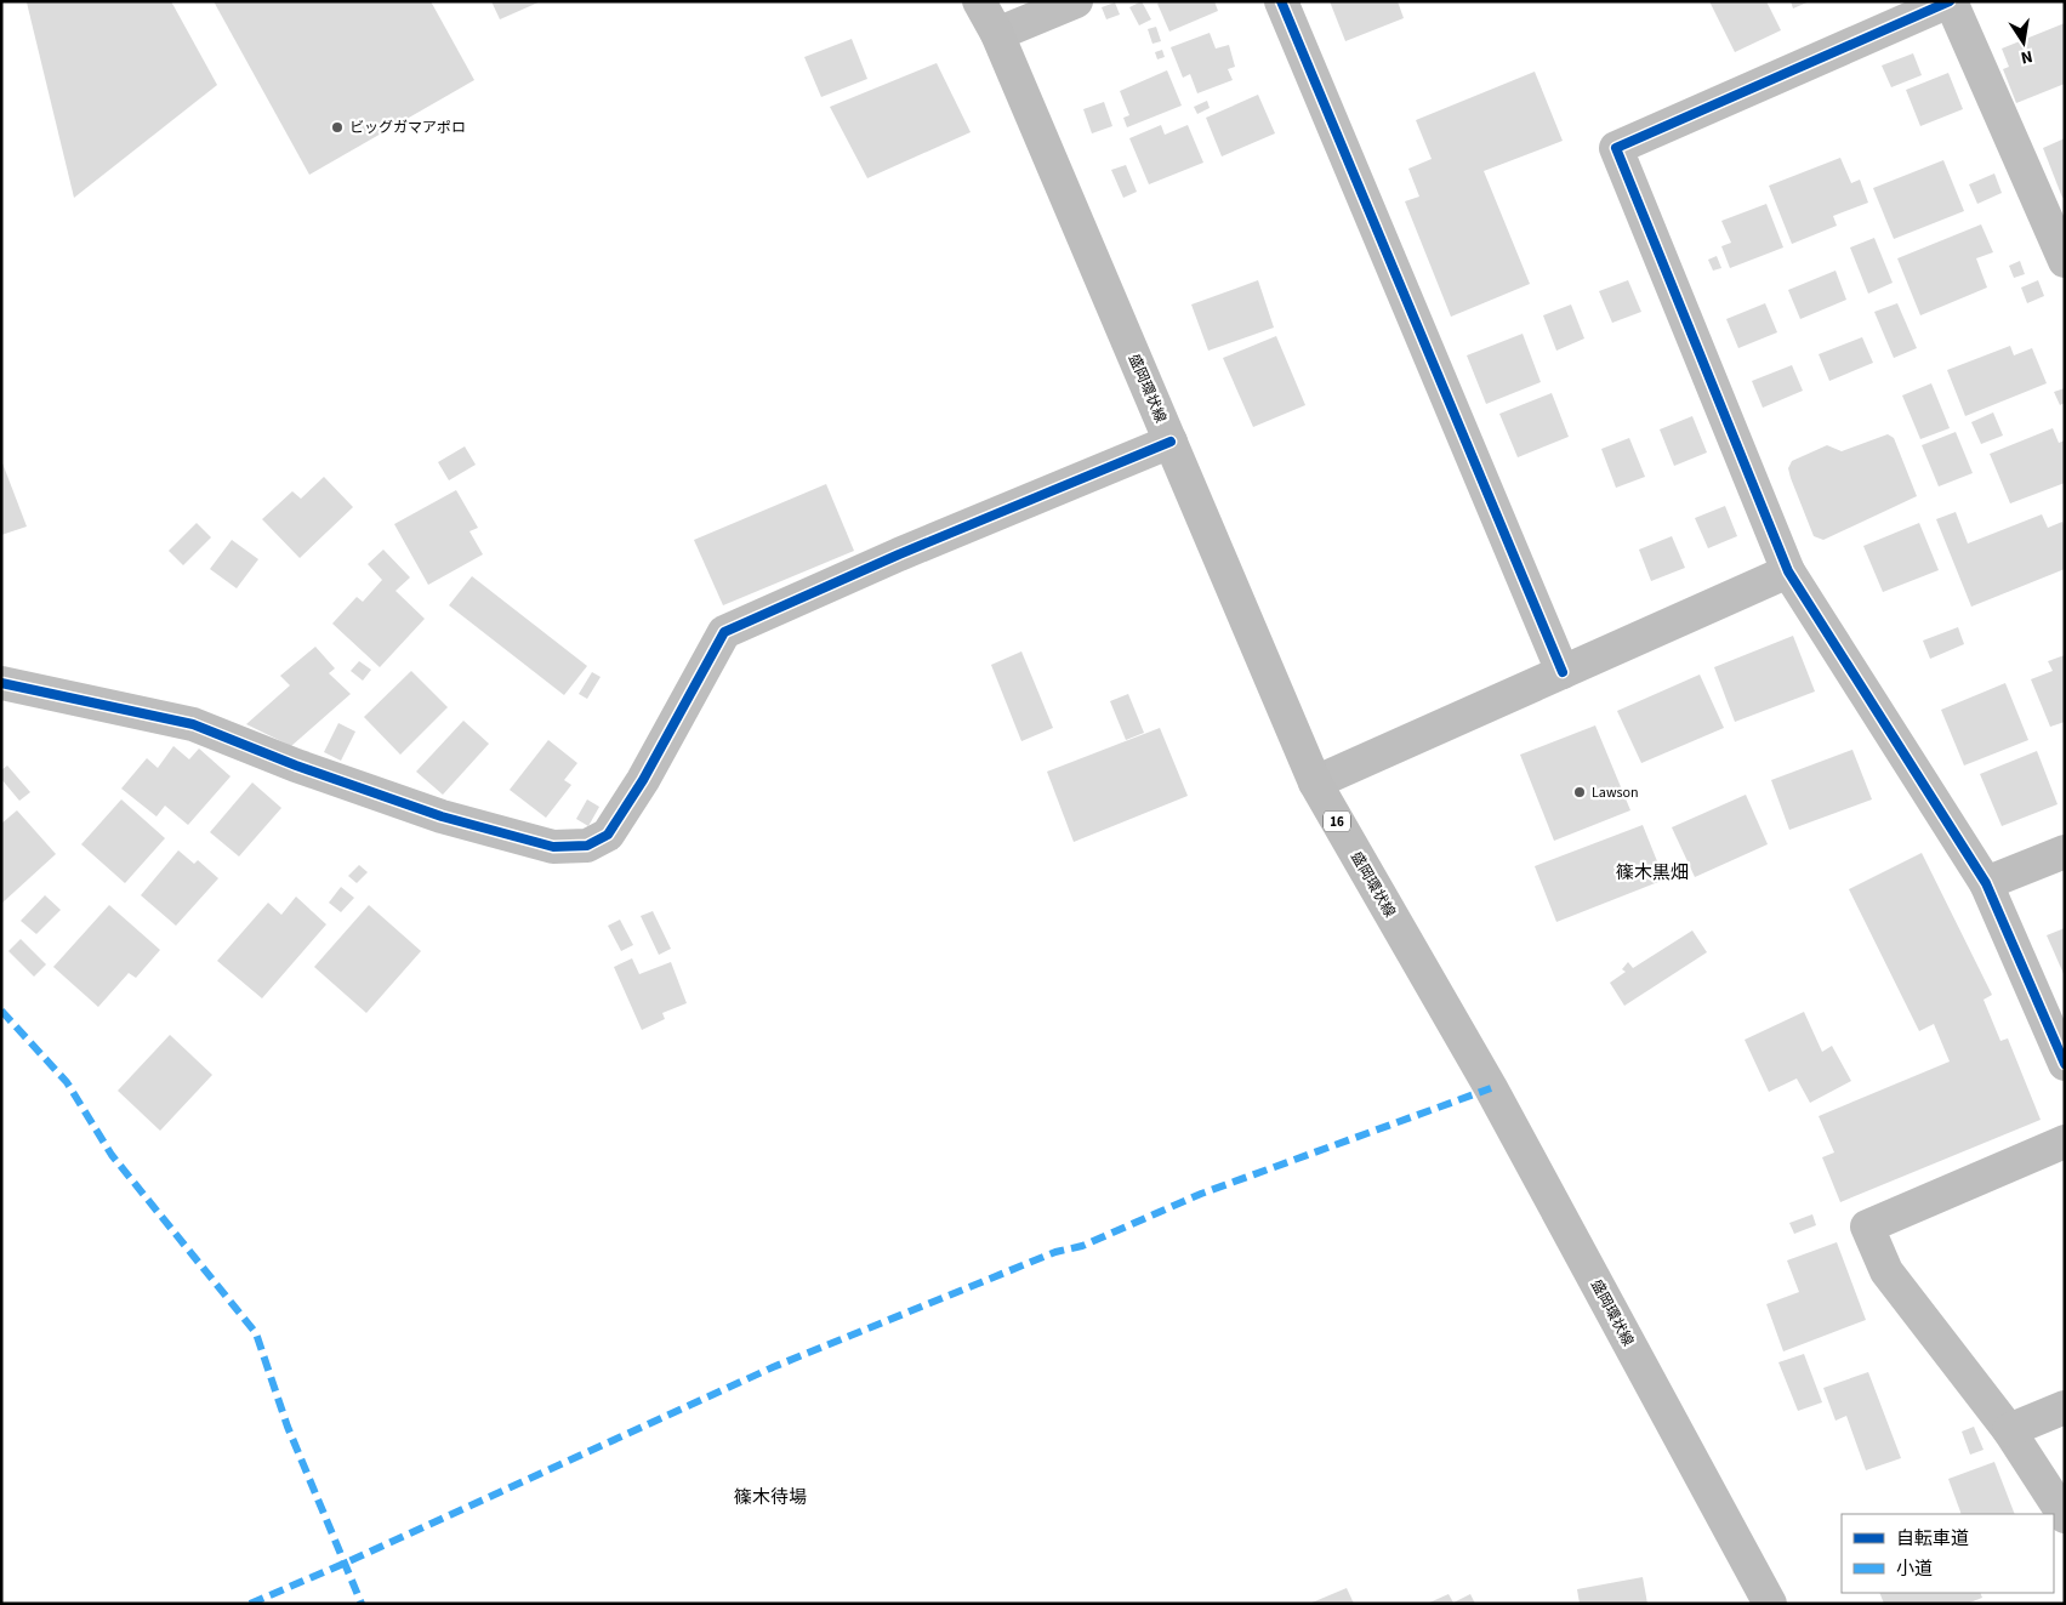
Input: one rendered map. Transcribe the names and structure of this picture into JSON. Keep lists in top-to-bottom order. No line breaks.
{"streets":{"main road":["盛岡環状線","16"]},"districts":["篠木黒畑","篠木待場"],"places":["ビッグガマアポロ","Lawson"],"legend":["自転車道","小道"],"north":"bottom"}
